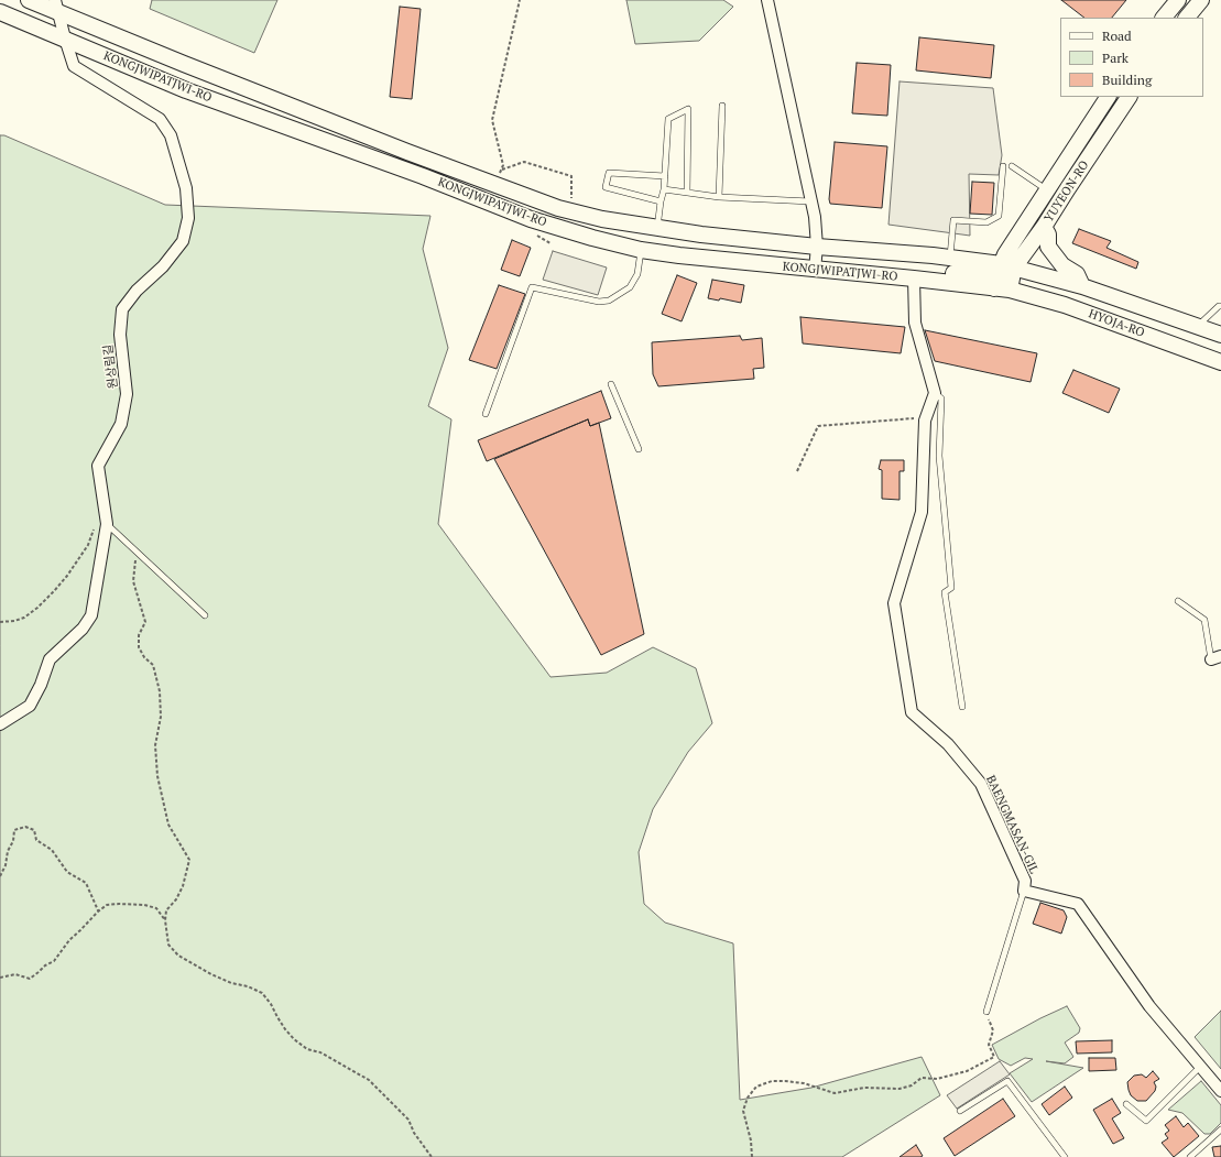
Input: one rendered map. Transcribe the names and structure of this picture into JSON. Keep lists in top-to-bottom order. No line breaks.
{"streets":{"main road":["KONGJWIPATJWI-RO","YUYEON-RO","HYOJA-RO"],"street":["원상림길","BAENGMASAN-GIL"]},"crossings":[["KONGJWIPATJWI-RO","YUYEON-RO"],["KONGJWIPATJWI-RO","HYOJA-RO"],["KONGJWIPATJWI-RO","원상림길"],["YUYEON-RO","HYOJA-RO"]],"legend":["Road","Park","Building"]}
